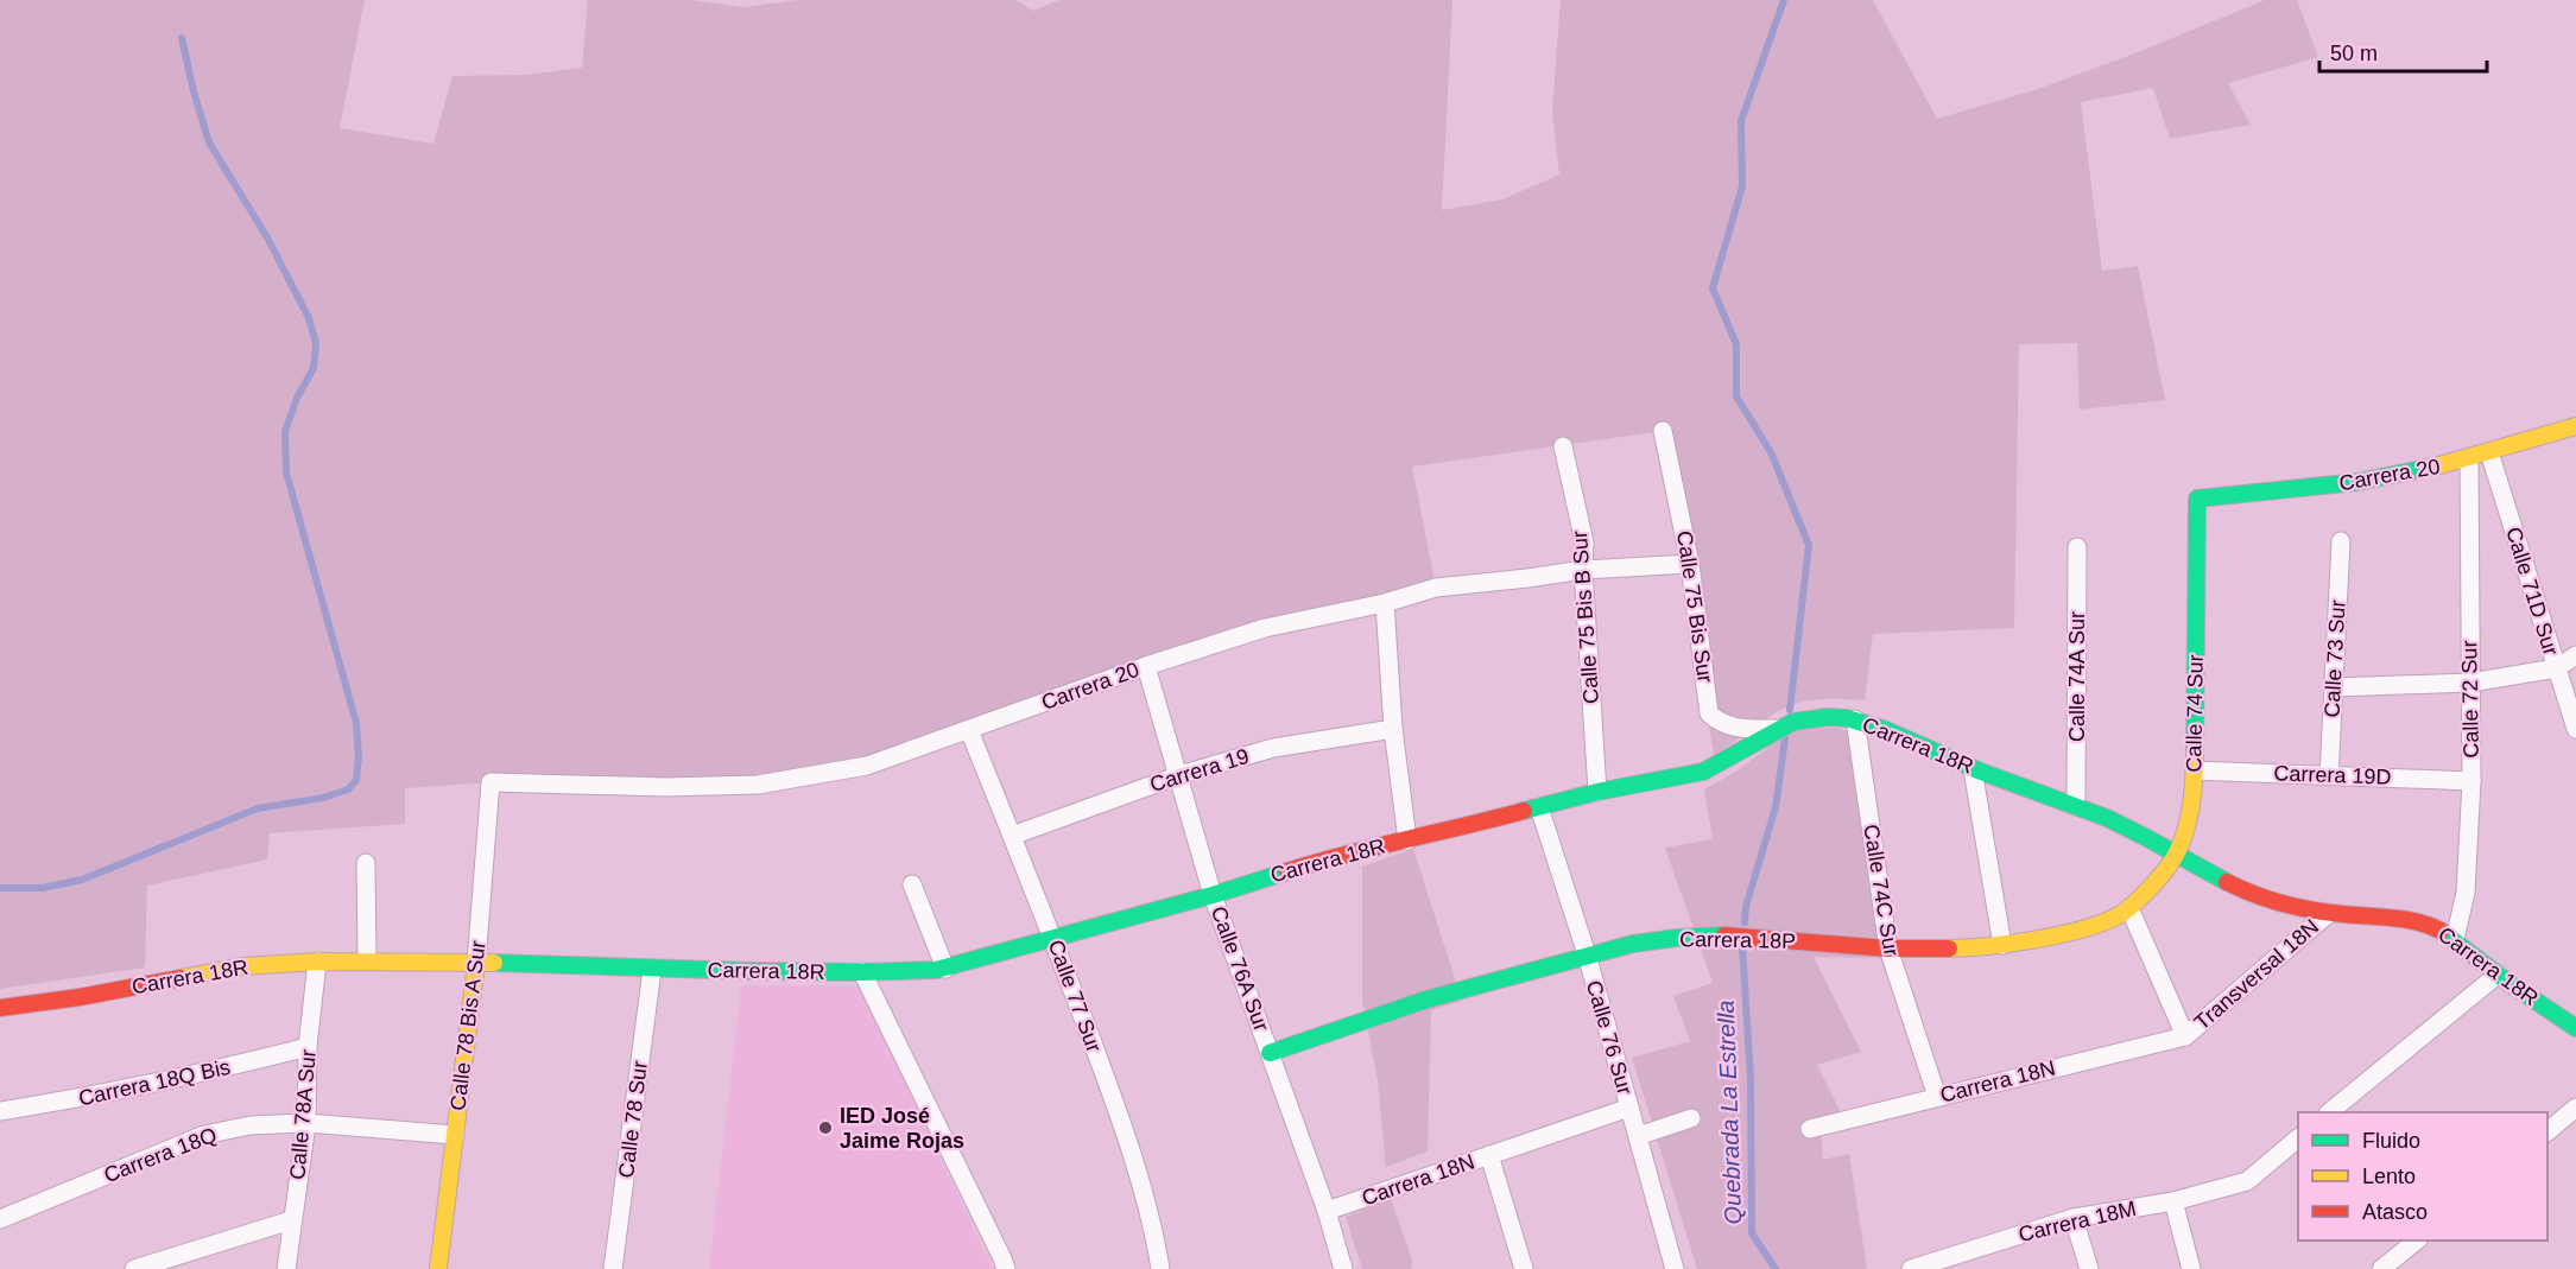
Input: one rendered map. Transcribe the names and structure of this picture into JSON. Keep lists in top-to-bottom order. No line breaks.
{"streets":{"street":["Carrera 20","Calle 71D Sur","Calle 75 Bis Sur","Calle 75 Bis B Sur","Calle 73 Sur","Calle 74A Sur","Calle 72 Sur","Calle 74 Sur","Carrera 18R","Carrera 19","Carrera 19D","Calle 74C Sur","Carrera 18P","Calle 76A Sur","Transversal 18N","Calle 77 Sur","Calle 78 Bis A Sur","Calle 76 Sur","Carrera 18N","Carrera 18Q Bis","Calle 78A Sur","Calle 78 Sur","Carrera 18Q","Carrera 18M"]},"crossings":[["Carrera 20","Calle 71D Sur"],["Carrera 20","Calle 75 Bis Sur"],["Carrera 20","Calle 75 Bis B Sur"],["Carrera 20","Calle 72 Sur"],["Carrera 20","Calle 74 Sur"],["Carrera 20","Calle 76A Sur"],["Carrera 20","Calle 77 Sur"],["Carrera 20","Calle 78 Bis A Sur"],["Calle 75 Bis Sur","Carrera 18R"],["Calle 75 Bis B Sur","Carrera 18R"],["Calle 73 Sur","Carrera 19D"],["Calle 74A Sur","Carrera 18R"],["Calle 72 Sur","Carrera 18R"],["Calle 72 Sur","Carrera 19D"],["Calle 74 Sur","Carrera 18R"],["Calle 74 Sur","Carrera 19D"],["Calle 74 Sur","Carrera 18P"],["Carrera 18R","Calle 74C Sur"],["Carrera 18R","Calle 76A Sur"],["Carrera 18R","Transversal 18N"],["Carrera 18R","Calle 77 Sur"],["Carrera 18R","Calle 78 Bis A Sur"],["Carrera 18R","Calle 76 Sur"],["Carrera 18R","Calle 78A Sur"],["Carrera 18R","Calle 78 Sur"],["Carrera 19","Calle 76A Sur"],["Carrera 19","Calle 77 Sur"],["Calle 74C Sur","Carrera 18P"],["Calle 74C Sur","Carrera 18N"],["Carrera 18P","Calle 76A Sur"],["Carrera 18P","Calle 76 Sur"],["Calle 76A Sur","Carrera 18N"],["Transversal 18N","Carrera 18N"],["Calle 78 Bis A Sur","Carrera 18Q"],["Calle 76 Sur","Carrera 18N"],["Carrera 18Q Bis","Calle 78A Sur"],["Calle 78A Sur","Carrera 18Q"]],"water":["Quebrada La Estrella"],"places":["IED José Jaime Rojas"],"legend":["Fluido","Lento","Atasco"],"scale_bar":"50 m"}
